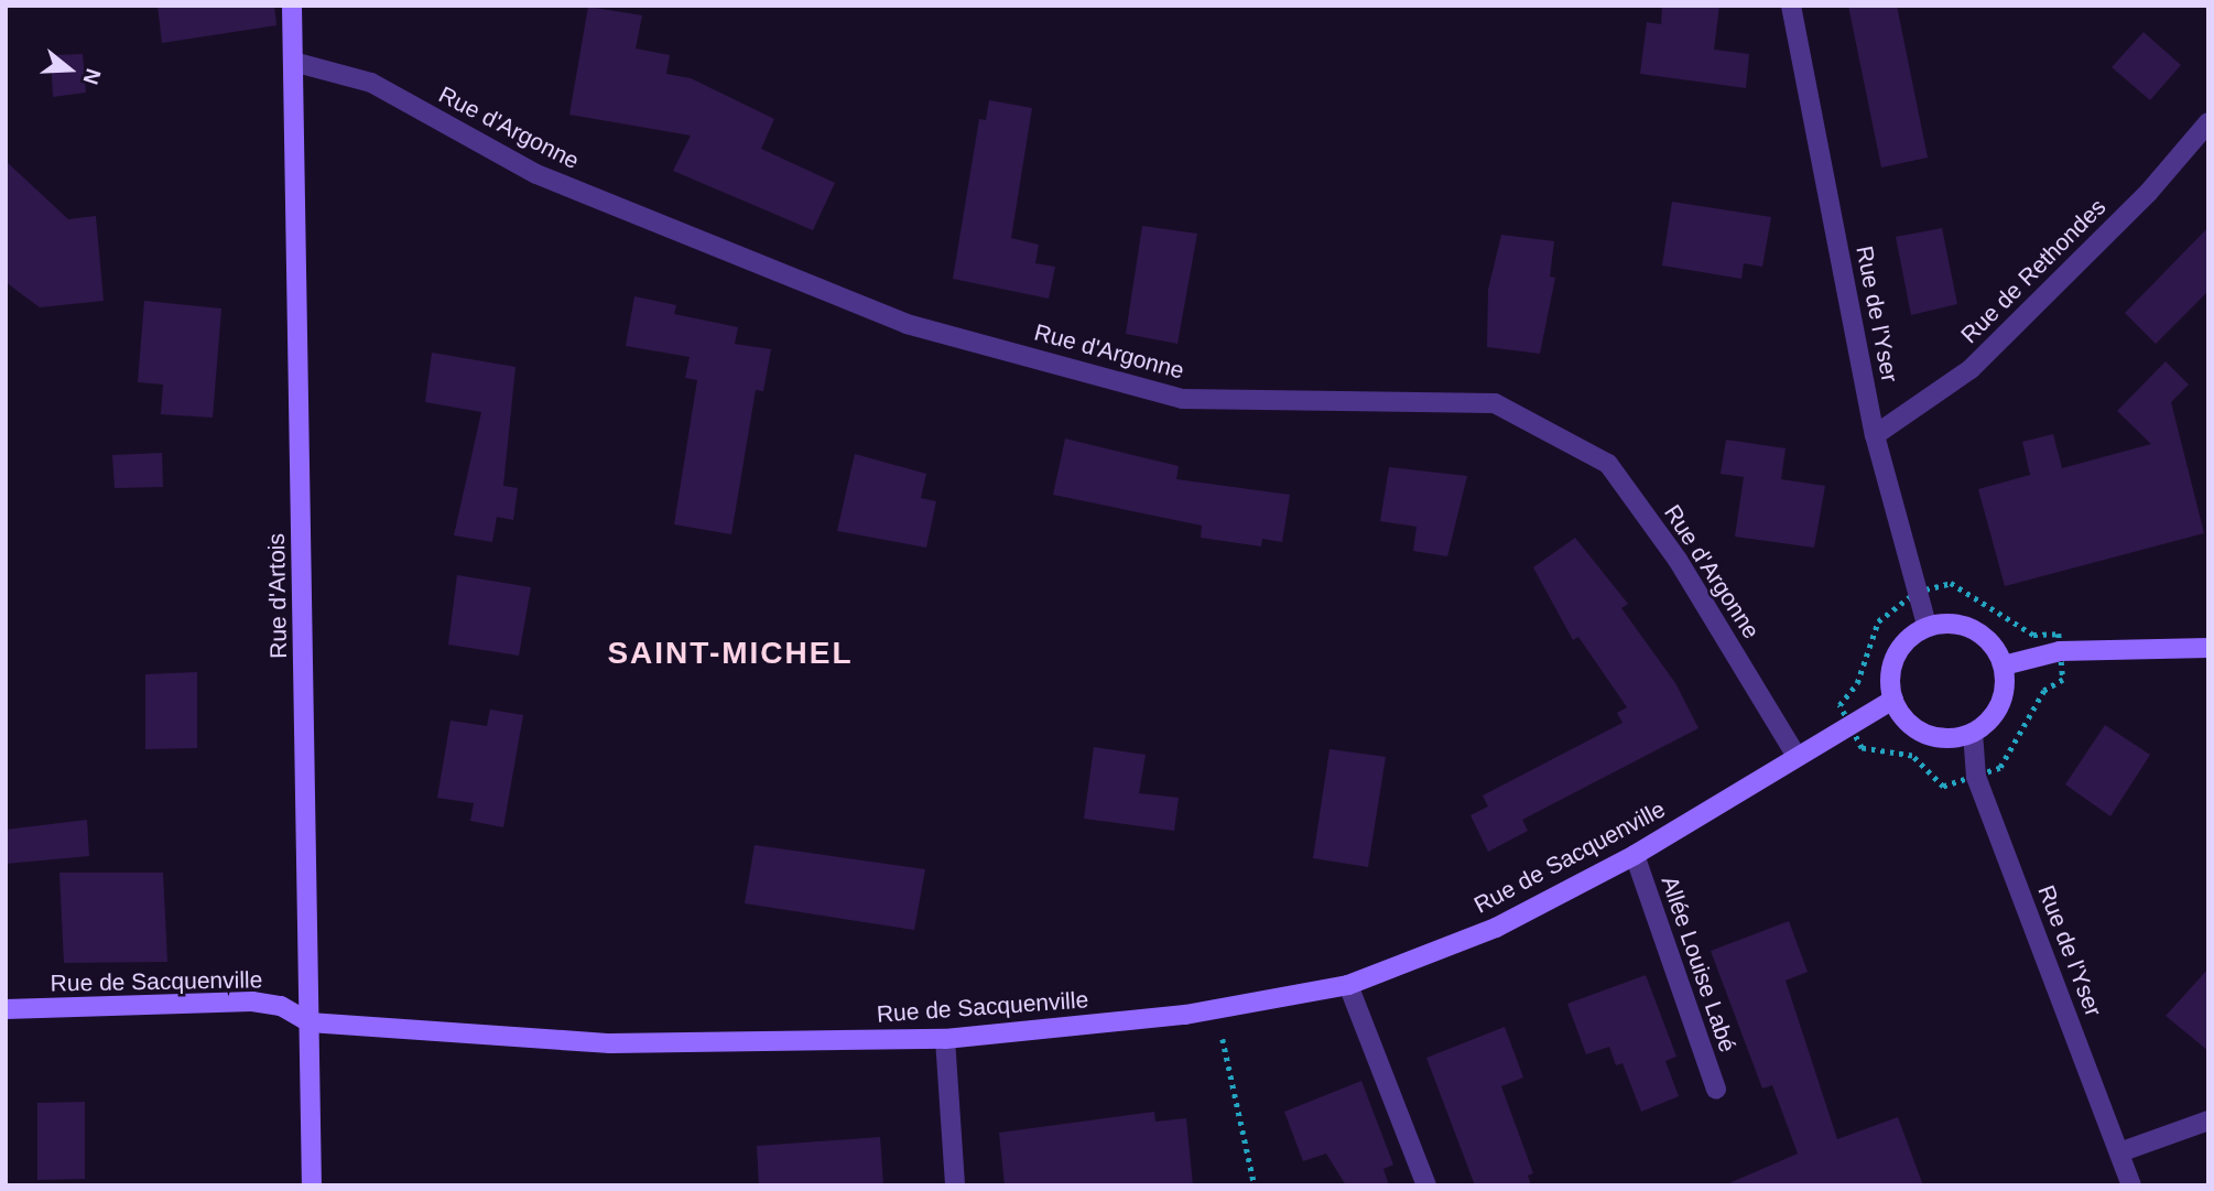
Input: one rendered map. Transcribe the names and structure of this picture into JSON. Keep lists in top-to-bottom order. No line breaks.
{"streets":{"street":["Rue d'Argonne","Rue de Rethondes","Rue de l'Yser","Rue d'Artois","Rue de Sacquenville","Allée Louise Labé"]},"crossings":[["Rue d'Argonne","Rue d'Artois"],["Rue d'Argonne","Rue de Sacquenville"],["Rue de Rethondes","Rue de l'Yser"],["Rue de l'Yser","Rue de Sacquenville"],["Rue d'Artois","Rue de Sacquenville"],["Rue de Sacquenville","Allée Louise Labé"]],"districts":["SAINT-MICHEL"],"north":"right"}
